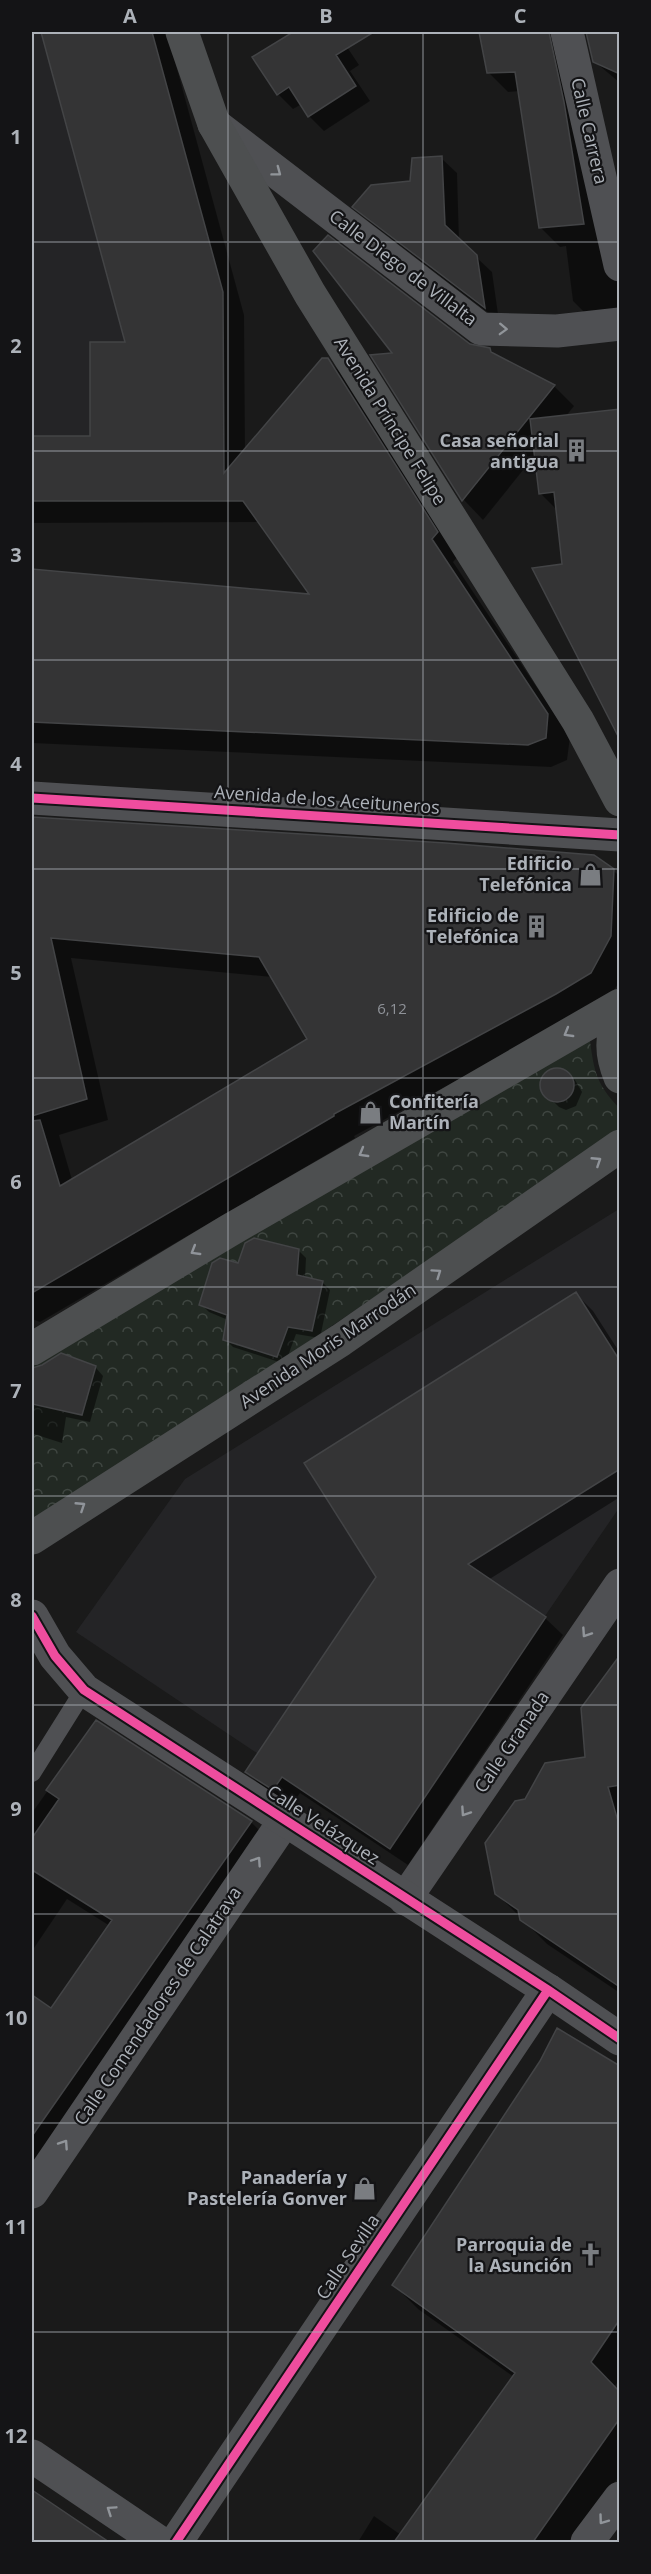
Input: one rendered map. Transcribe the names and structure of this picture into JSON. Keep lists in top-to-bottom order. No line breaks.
{"streets":{"main road":["Avenida Príncipe Felipe","Avenida Moris Marrodán"],"street":["Calle Carrera","Calle Diego de Villalta","Avenida de los Aceituneros","Calle Granada","Calle Velázquez","Calle Comendadores de Calatrava","Calle Sevilla"]},"crossings":[["Calle Diego de Villalta","Avenida Príncipe Felipe"],["Calle Granada","Calle Velázquez"],["Calle Velázquez","Calle Comendadores de Calatrava"],["Calle Velázquez","Calle Sevilla"]],"one_way":["Calle Diego de Villalta","Calle Granada","Calle Comendadores de Calatrava"],"places":{"building":["Casa señorial antigua","Edificio de Telefónica"],"shop":["Edificio Telefónica","Confitería Martín","Panadería y Pastelería Gonver"],"church":["Parroquia de la Asunción"]},"house_numbers":["6,12"],"grid":{"columns":["A","B","C"],"rows":["1","2","3","4","5","6","7","8","9","10","11","12"]}}
